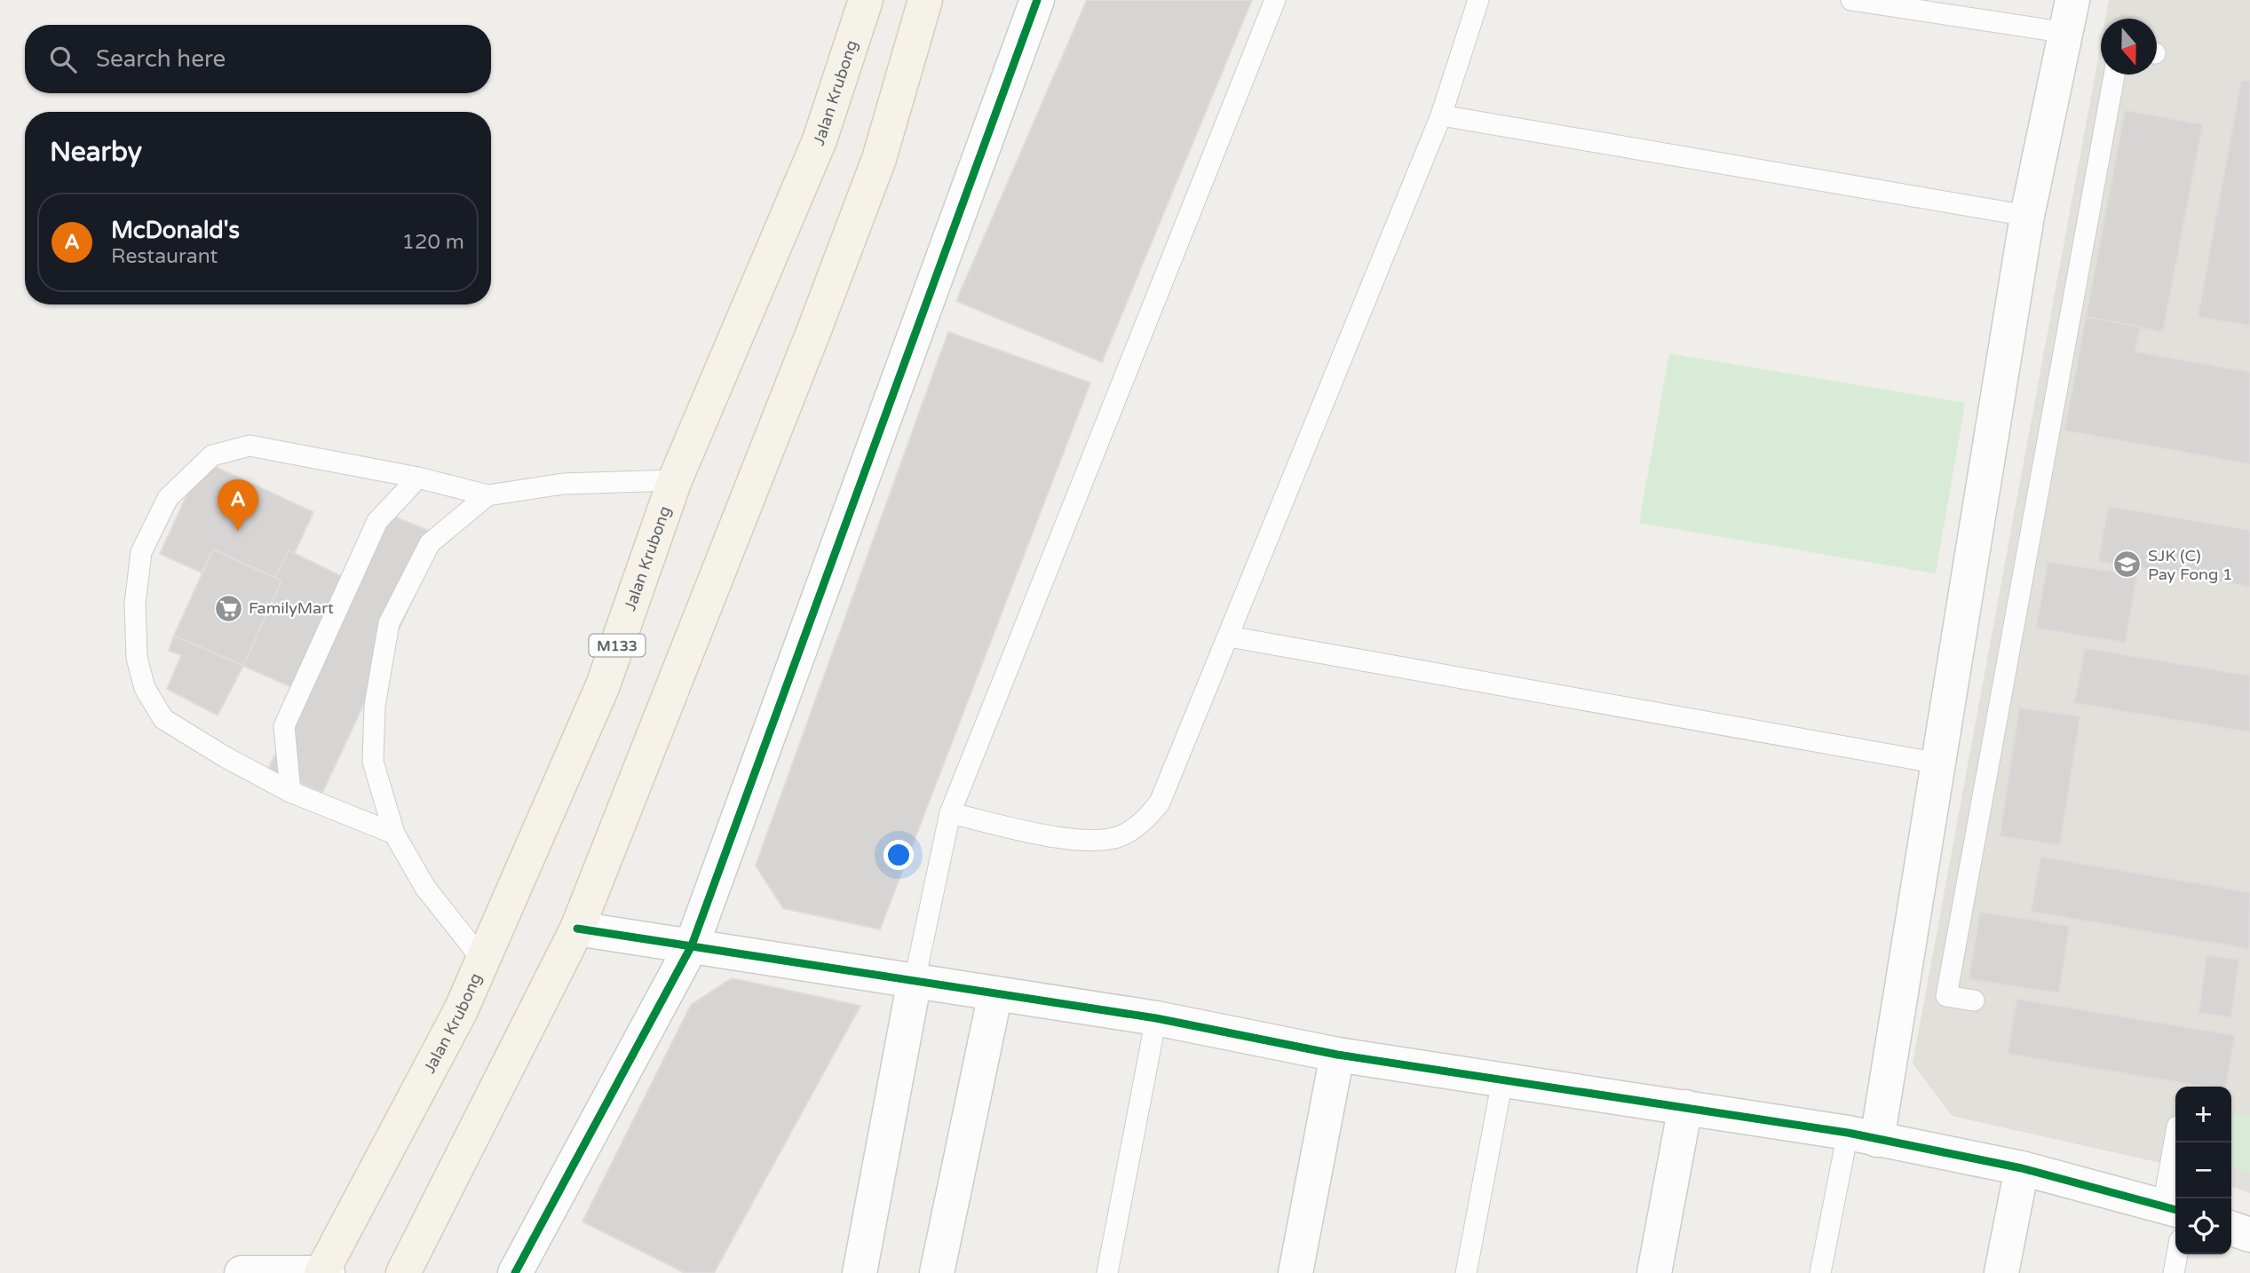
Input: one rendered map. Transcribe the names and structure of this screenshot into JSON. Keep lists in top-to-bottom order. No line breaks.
{"streets":{"main road":["Jalan Krubong","M133"]},"places":{"school or university":["SJK (C) Pay Fong 1"],"supermarket":["FamilyMart"]},"north":"bottom","page":{"search":"Search here","heading":"Nearby","list":[{"mark":"A","name":"McDonald's","note":"Restaurant","value":"120 m"}],"pins":"A","map_buttons":["+","−"]}}
